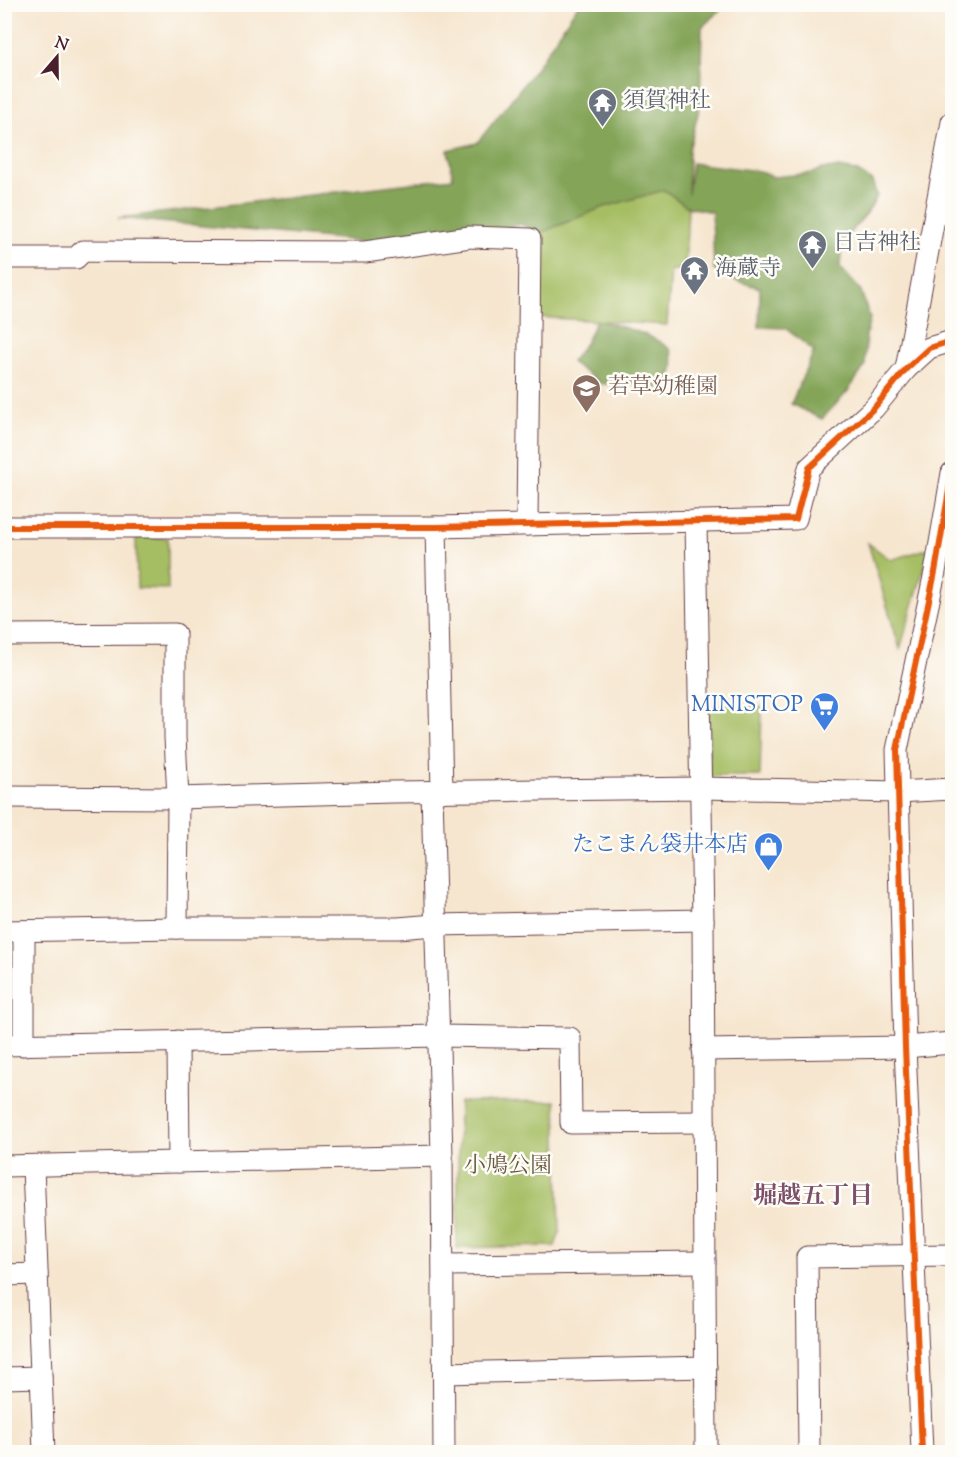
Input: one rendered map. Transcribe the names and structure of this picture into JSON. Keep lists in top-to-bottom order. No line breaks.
{"districts":["堀越五丁目"],"parks":["小鳩公園"],"places":{"temple":["須賀神社","日吉神社","海蔵寺"],"school or university":["若草幼稚園"],"supermarket":["MINISTOP"],"shop":["たこまん袋井本店"]},"north":"top"}
